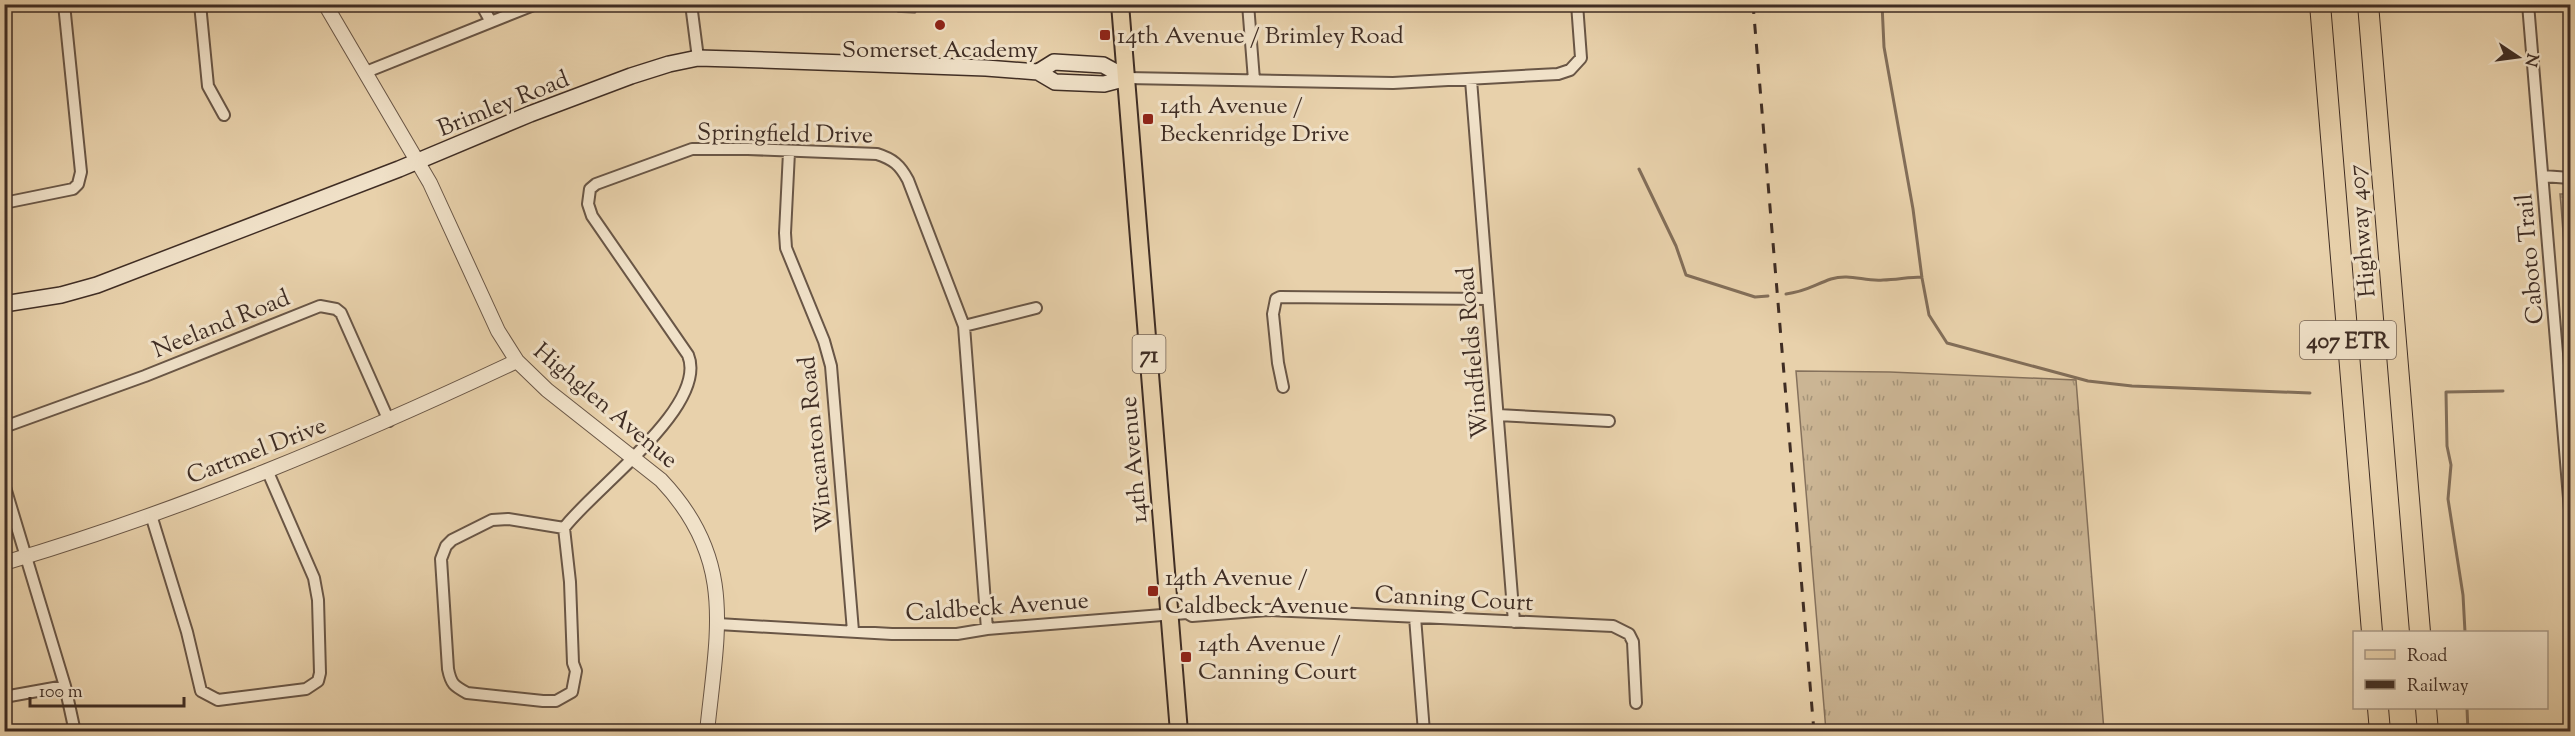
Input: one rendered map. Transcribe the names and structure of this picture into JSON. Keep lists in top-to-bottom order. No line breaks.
{"streets":{"highway":["Highway 407","407 ETR"],"main road":["Brimley Road","71","14th Avenue"],"street":["Springfield Drive","Caboto Trail","Neeland Road","Windfields Road","Highglen Avenue","Wincanton Road","Cartmel Drive","Canning Court","Caldbeck Avenue"]},"crossings":[["Brimley Road","Highglen Avenue"],["Brimley Road","14th Avenue"],["Springfield Drive","Highglen Avenue"],["Springfield Drive","Wincanton Road"],["Springfield Drive","Caldbeck Avenue"],["Neeland Road","Cartmel Drive"],["Windfields Road","Canning Court"],["Highglen Avenue","Cartmel Drive"],["Highglen Avenue","Caldbeck Avenue"],["Wincanton Road","Caldbeck Avenue"],["14th Avenue","Canning Court"],["14th Avenue","Caldbeck Avenue"],["Canning Court","Caldbeck Avenue"]],"places":{"other":["Somerset Academy"],"transit":["14th Avenue / Brimley Road","14th Avenue / Beckenridge Drive","14th Avenue / Caldbeck Avenue","14th Avenue / Canning Court"]},"legend":["Road","Railway"],"scale_bar":"100 m","north":"right"}
